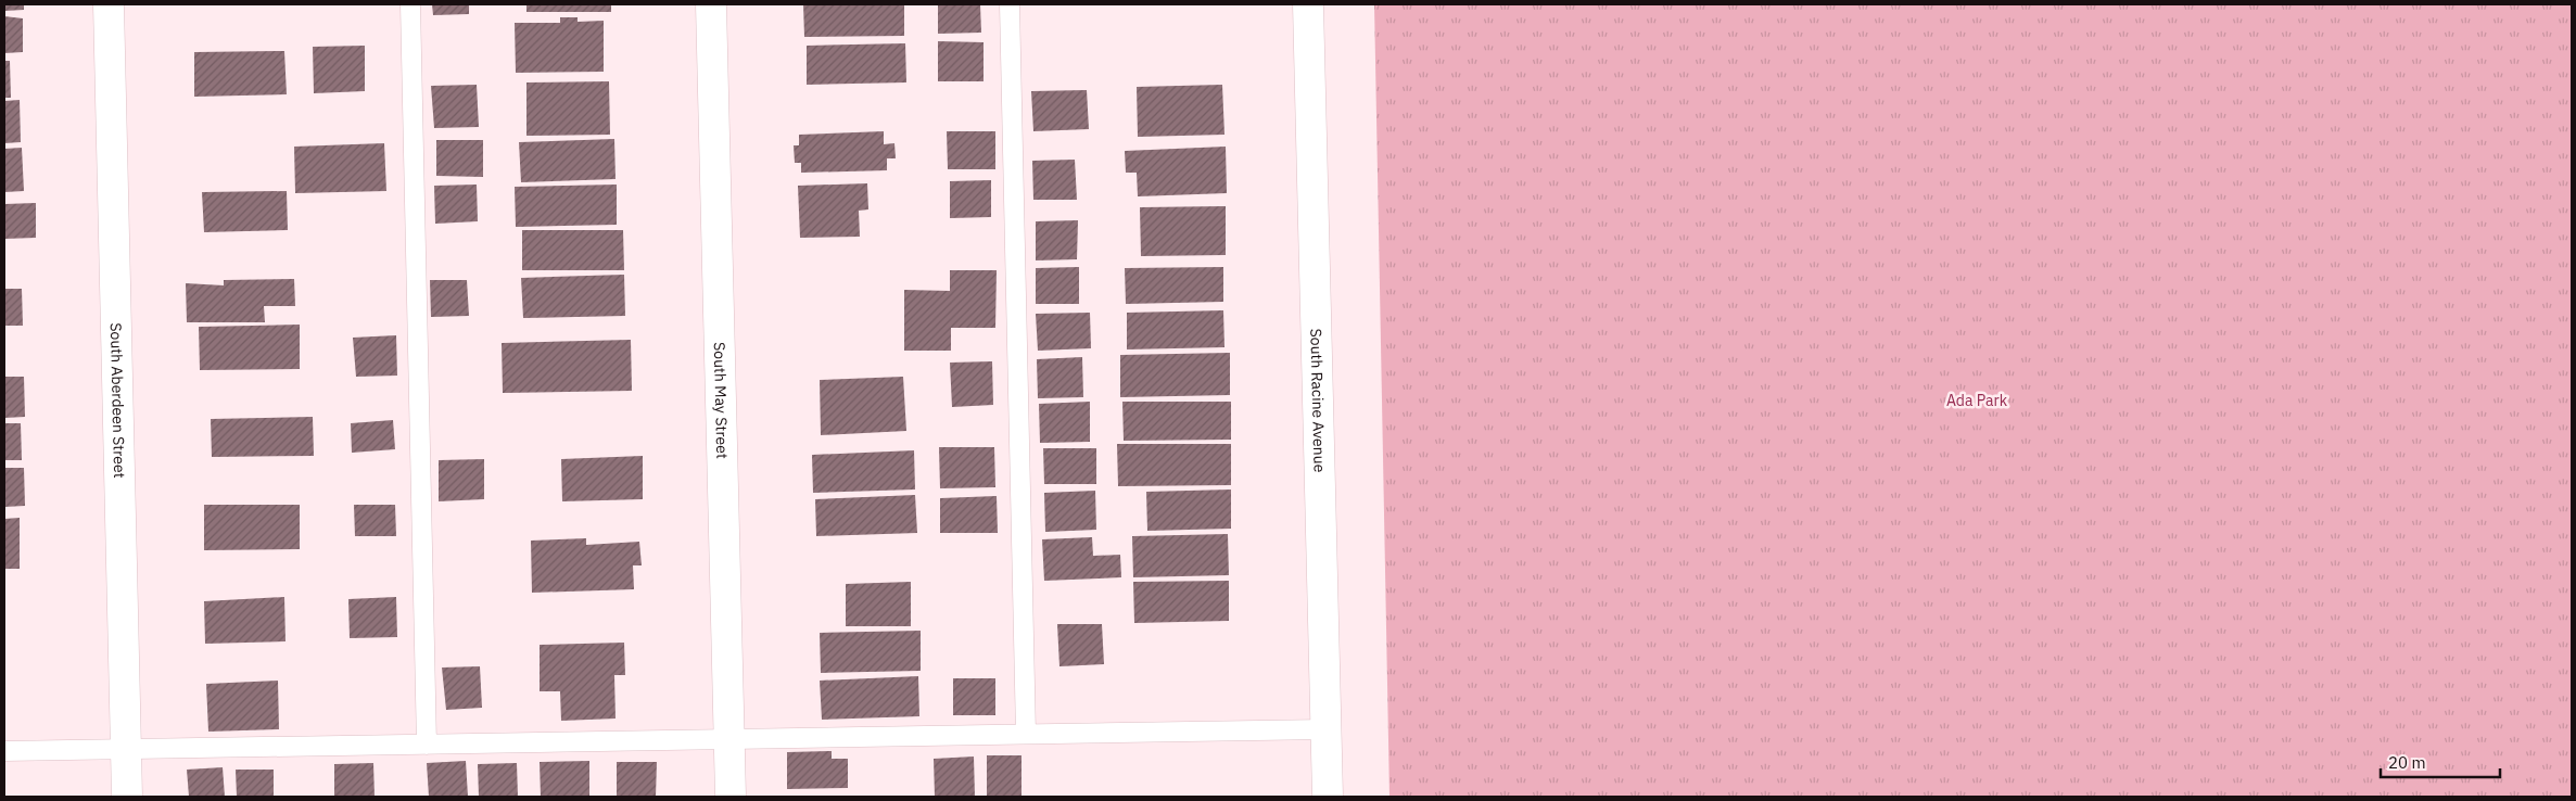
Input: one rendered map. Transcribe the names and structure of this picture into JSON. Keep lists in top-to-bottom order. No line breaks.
{"streets":{"street":["South Aberdeen Street","South May Street","South Racine Avenue"]},"parks":["Ada Park"],"scale_bar":"20 m"}
